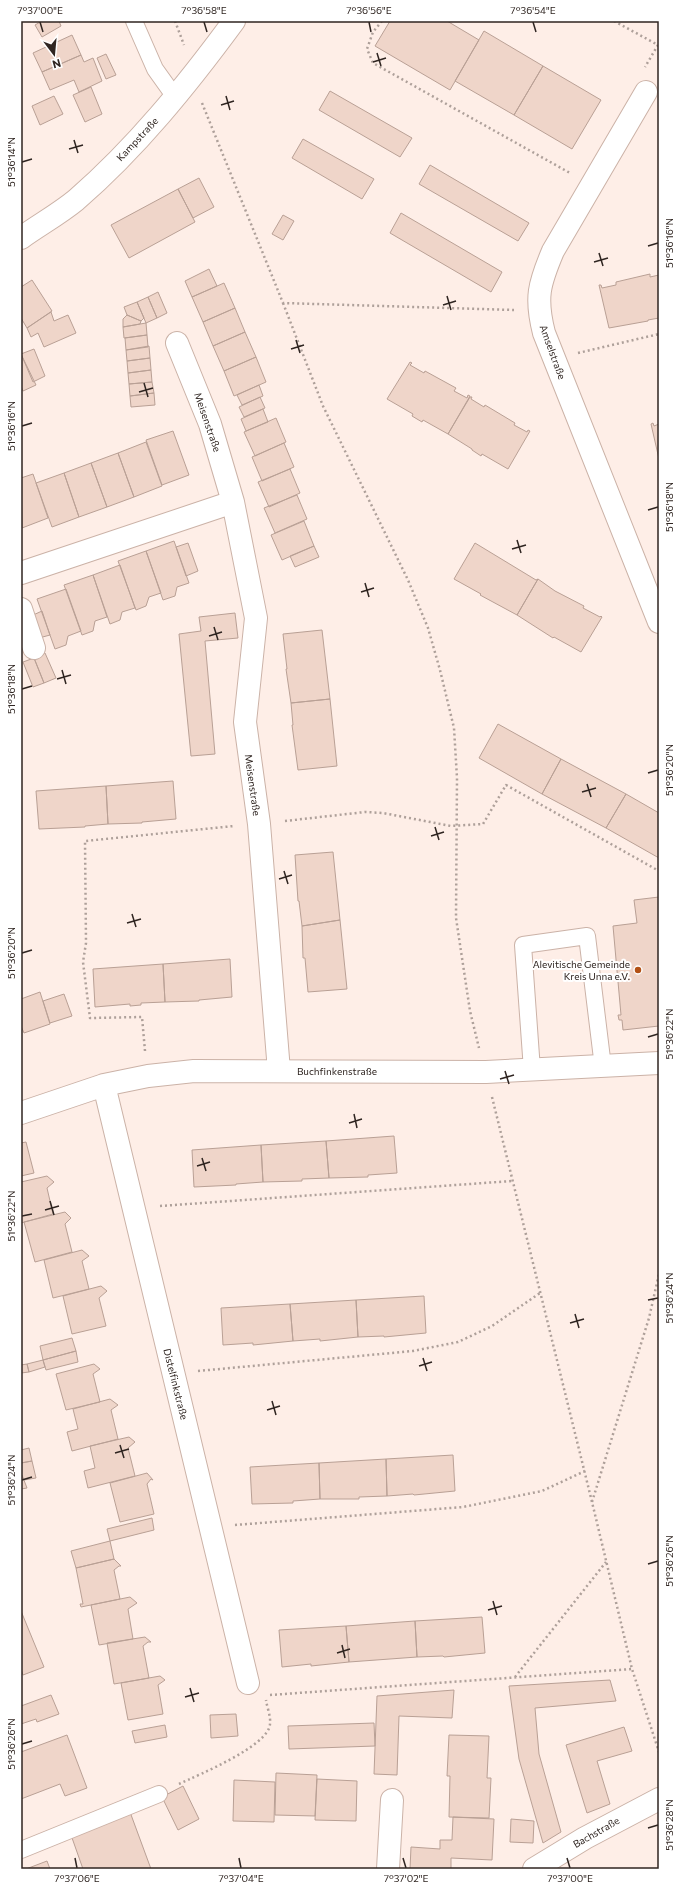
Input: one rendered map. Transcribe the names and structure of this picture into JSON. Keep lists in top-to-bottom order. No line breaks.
{"streets":{"street":["Kampstraße","Amselstraße","Meisenstraße","Buchfinkenstraße","Distelfinkstraße","Bachstraße"]},"crossings":[["Meisenstraße","Buchfinkenstraße"],["Buchfinkenstraße","Distelfinkstraße"]],"places":["Alevitische Gemeinde Kreis Unna e.V."],"north":"bottom","coordinates":["7°37'00\"E","7°36'58\"E","7°36'56\"E","7°36'54\"E","51°36'14\"N","51°36'16\"N","51°36'18\"N","51°36'20\"N","51°36'22\"N","51°36'24\"N","51°36'26\"N","51°36'28\"N","7°37'06\"E","7°37'04\"E","7°37'02\"E"]}
